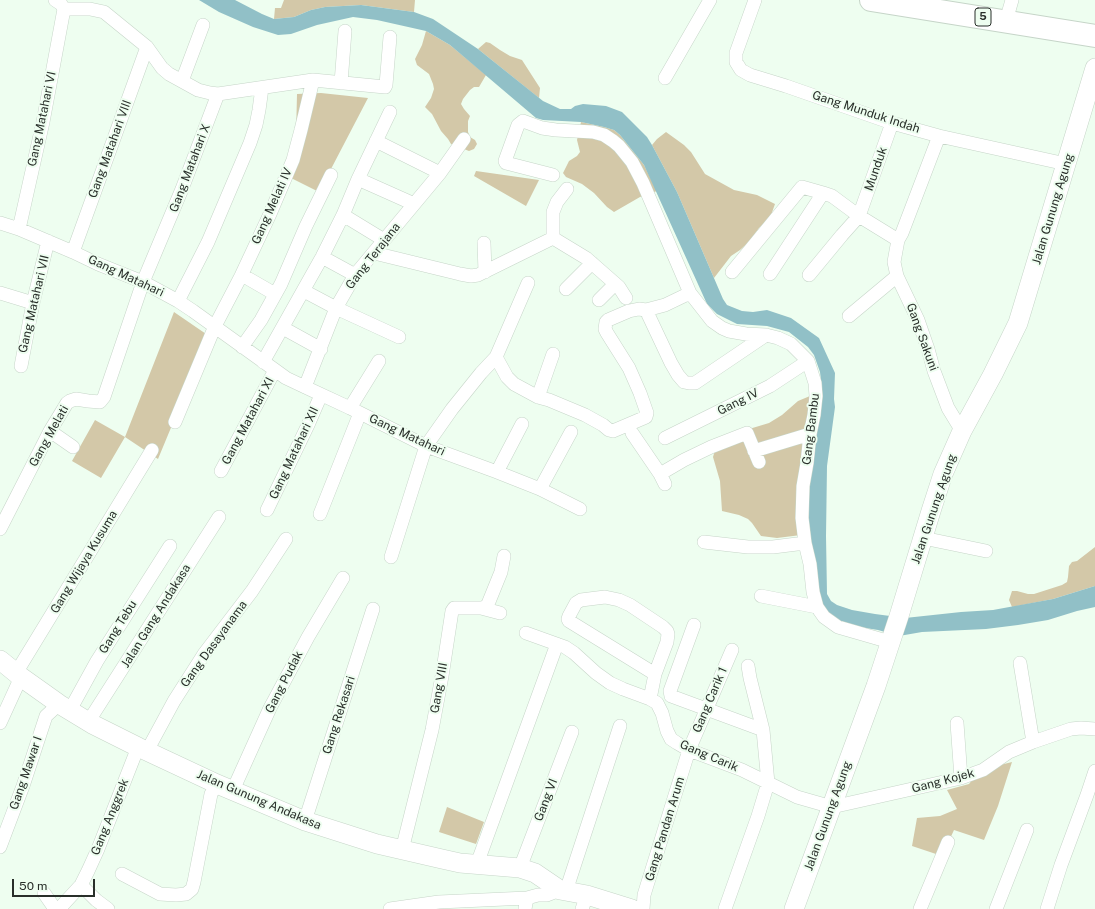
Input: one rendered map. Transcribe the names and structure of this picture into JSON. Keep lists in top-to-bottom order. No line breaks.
{"streets":{"highway":["5"],"main road":["Jalan Gunung Agung","Jalan Gunung Andakasa"],"street":["Gang Munduk Indah","Gang Matahari VI","Gang Matahari VIII","Gang Matahari X","Munduk","Gang Melati IV","Gang Terajana","Gang Matahari","Gang Matahari VII","Gang Sakuni","Gang IV","Gang Matahari XI","Gang Bambu","Gang Melati","Gang Matahari XII","Gang Wijaya Kusuma","Jalan Gang Andakasa","Gang Tebu","Gang Dasayanama","Gang Pudak","Gang VIII","Gang Carik 1","Gang Rekasari","Gang Carik","Gang Mawar I","Gang Kojek","Gang VI","Gang Anggrek","Gang Pandan Arum"]},"crossings":[["Gang Munduk Indah","Munduk"],["Gang Munduk Indah","Jalan Gunung Agung"],["Gang Munduk Indah","Gang Sakuni"],["Gang Matahari VI","Gang Matahari"],["Gang Matahari VIII","Gang Matahari"],["Gang Matahari X","Gang Matahari"],["Gang Matahari X","Gang Melati"],["Gang Melati IV","Gang Matahari"],["Jalan Gunung Agung","Gang Sakuni"],["Jalan Gunung Agung","Gang Bambu"],["Jalan Gunung Agung","Gang Carik"],["Jalan Gunung Agung","Gang Kojek"],["Gang Terajana","Gang Matahari"],["Gang Matahari","Gang Matahari VII"],["Gang Matahari","Gang Matahari XI"],["Gang Matahari","Gang Melati"],["Gang Matahari","Gang Matahari XII"],["Gang IV","Gang Bambu"],["Gang Wijaya Kusuma","Jalan Gunung Andakasa"],["Jalan Gang Andakasa","Jalan Gunung Andakasa"],["Gang Tebu","Gang Mawar I"],["Gang Tebu","Jalan Gunung Andakasa"],["Gang Dasayanama","Jalan Gunung Andakasa"],["Gang Dasayanama","Gang Anggrek"],["Gang Pudak","Jalan Gunung Andakasa"],["Gang VIII","Jalan Gunung Andakasa"],["Gang Carik 1","Gang Carik"],["Gang Carik 1","Gang Pandan Arum"],["Gang Rekasari","Jalan Gunung Andakasa"],["Gang Carik","Gang Kojek"],["Gang Carik","Gang Pandan Arum"],["Gang Mawar I","Jalan Gunung Andakasa"],["Jalan Gunung Andakasa","Gang VI"],["Jalan Gunung Andakasa","Gang Anggrek"]],"scale_bar":"50 m"}
